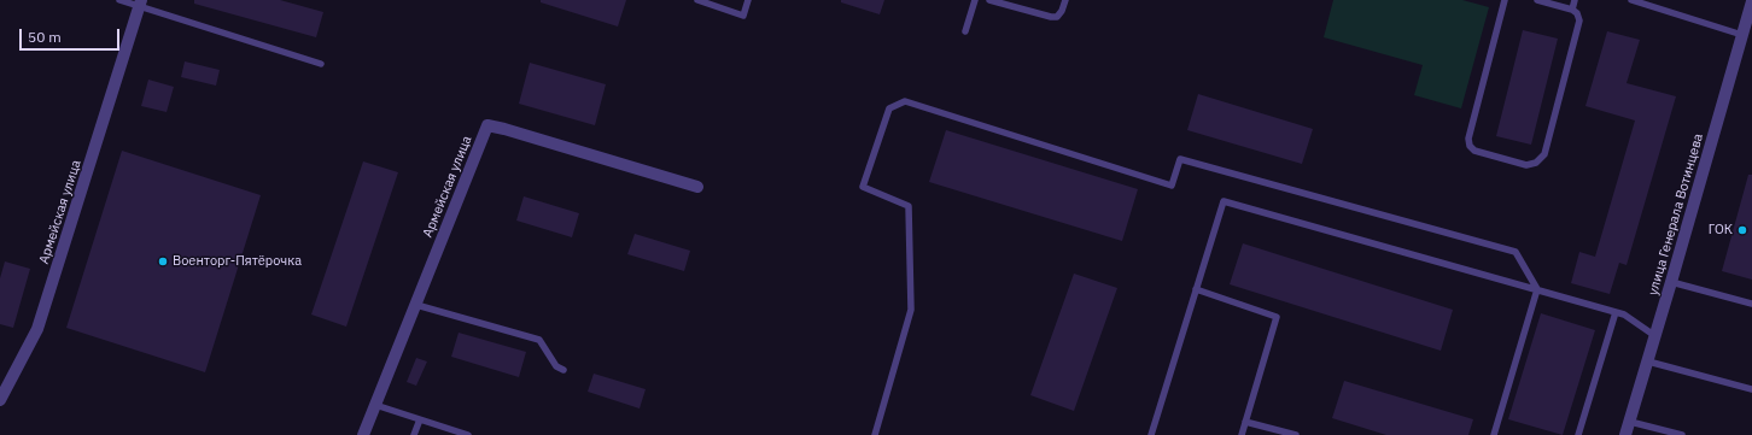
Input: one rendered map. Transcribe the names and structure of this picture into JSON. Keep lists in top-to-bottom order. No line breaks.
{"streets":{"street":["Армейская улица","улица Генерала Вотинцева"]},"places":["ГОК","Военторг-Пятёрочка"],"scale_bar":"50 m"}
